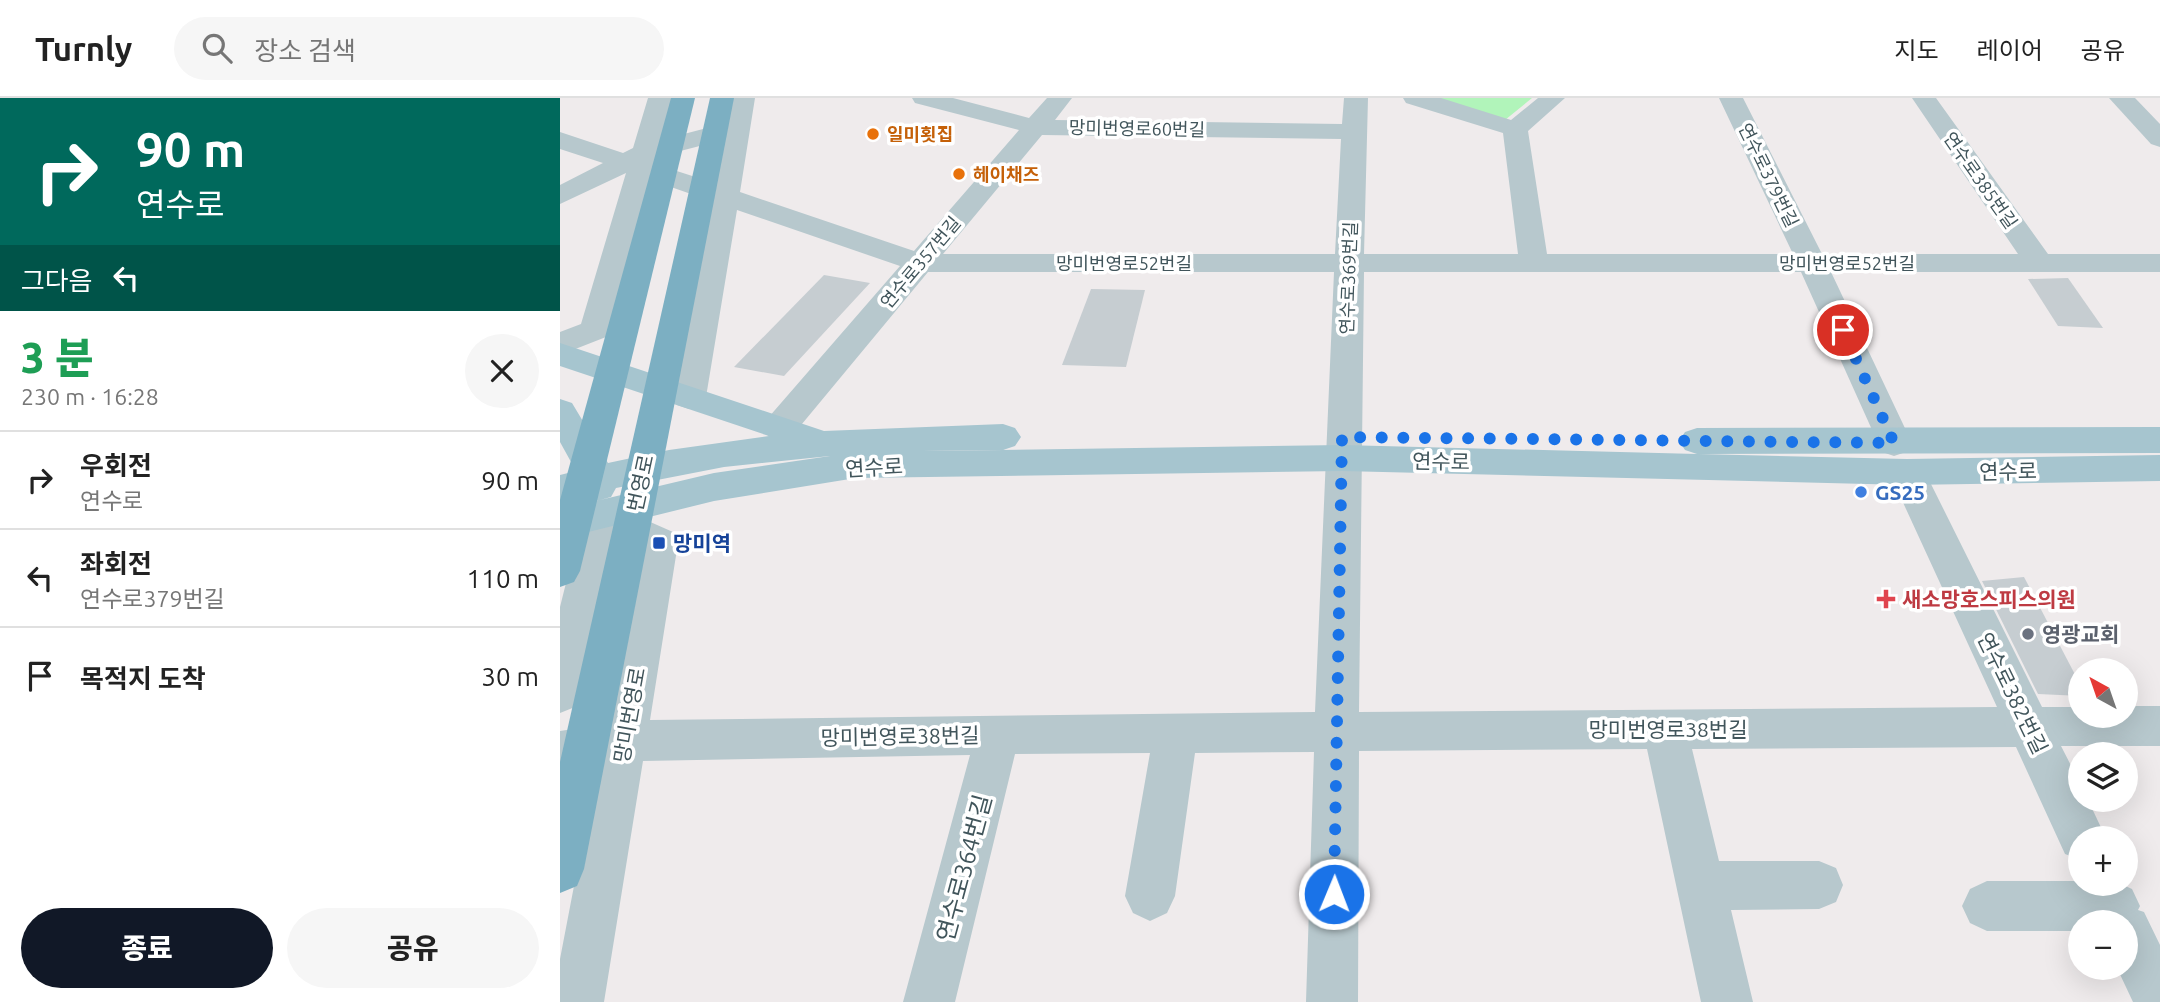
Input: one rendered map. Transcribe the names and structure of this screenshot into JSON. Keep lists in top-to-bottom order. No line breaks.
{"streets":{"highway":["번영로"],"main road":["연수로"],"street":["망미번영로60번길","연수로379번길","연수로385번길","연수로357번길","망미번영로52번길","연수로369번길","연수로382번길","망미번영로","망미번영로38번길","연수로364번길"]},"crossings":[["망미번영로60번길","연수로357번길"],["망미번영로60번길","연수로369번길"],["연수로379번길","망미번영로52번길"],["연수로379번길","연수로"],["연수로379번길","연수로382번길"],["연수로385번길","망미번영로52번길"],["연수로357번길","망미번영로52번길"],["망미번영로52번길","연수로369번길"],["연수로369번길","연수로"],["연수로369번길","망미번영로38번길"],["연수로","연수로382번길"],["연수로","망미번영로"],["연수로382번길","망미번영로38번길"],["망미번영로","망미번영로38번길"],["망미번영로38번길","연수로364번길"]],"places":{"other":["일미횟집","헤이채즈","GS25","영광교회"],"transit":["망미역"],"health":["새소망호스피스의원"]},"north":"top left","page":{"header":"Turnly","search":"장소 검색","nav":["지도","레이어","공유"],"turn":["90 m","연수로"],"then":"그다음","heading":["3 분","230 m · 16:28"],"list":[{"name":"우회전","note":"연수로","value":"90 m"},{"name":"좌회전","note":"연수로379번길","value":"110 m"},{"name":"목적지 도착","value":"30 m"}],"map_buttons":["+","−"],"buttons":["종료","공유"]}}
